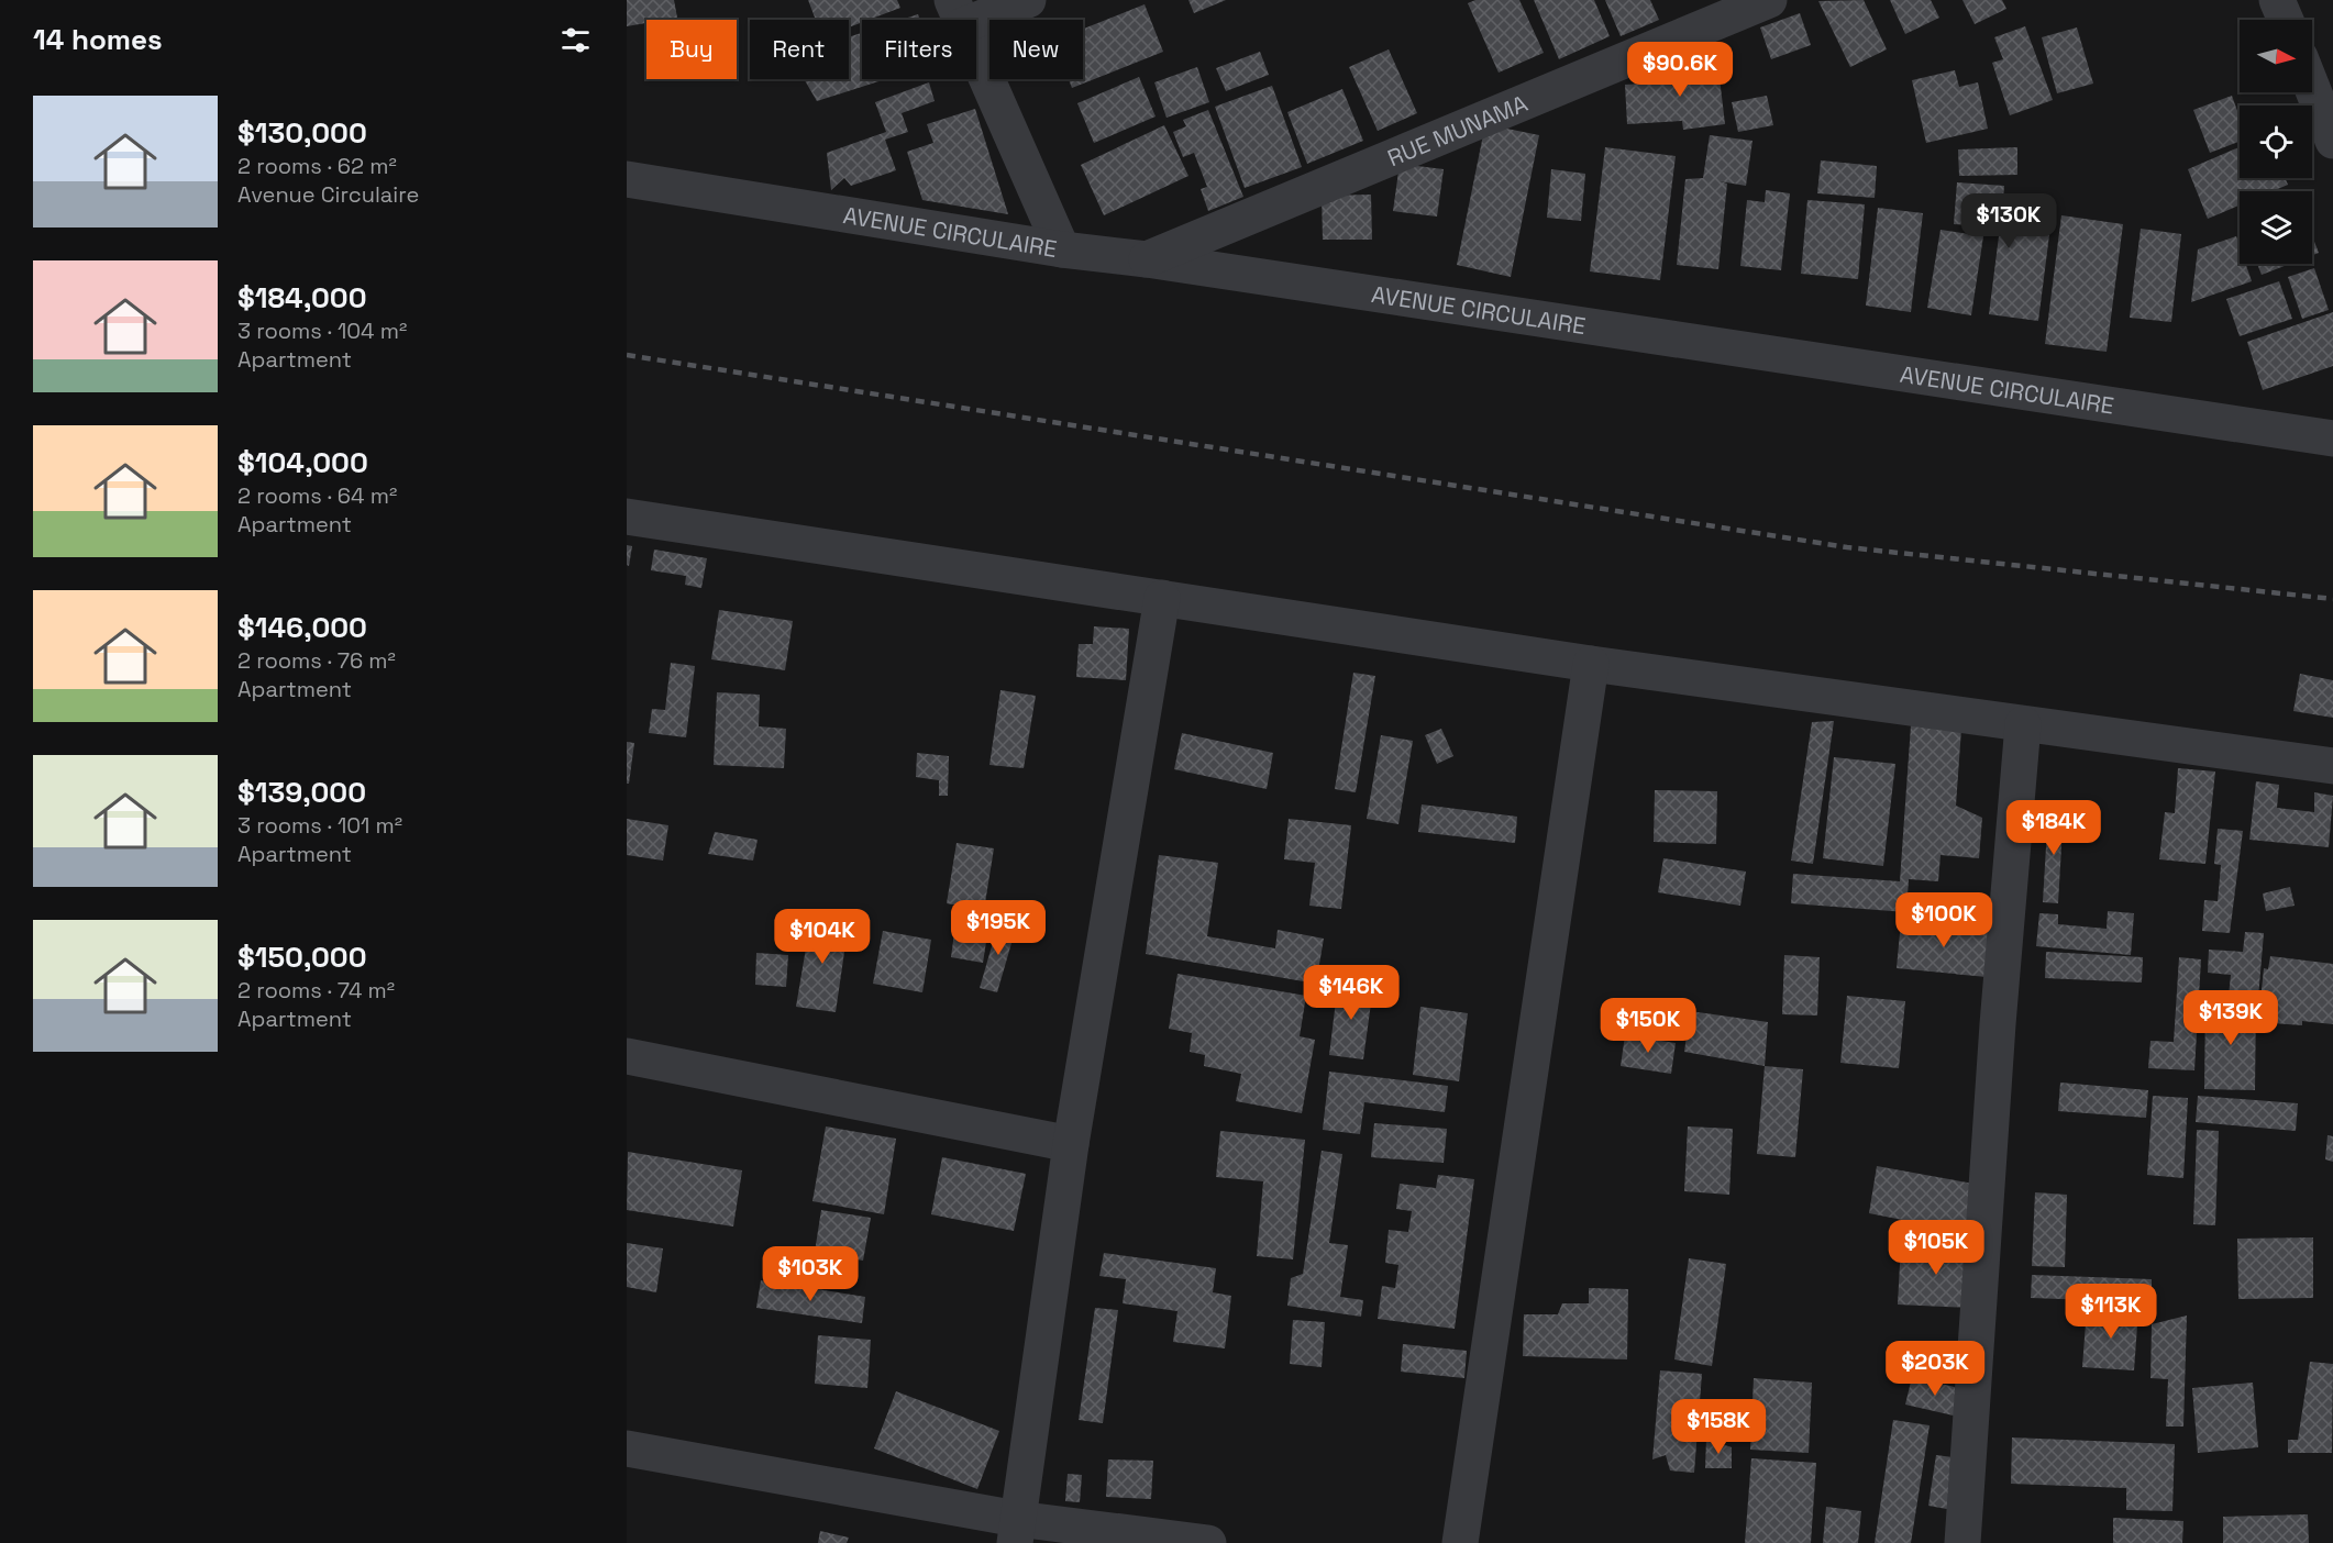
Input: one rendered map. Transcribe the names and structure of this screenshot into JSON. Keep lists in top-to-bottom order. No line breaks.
{"streets":{"street":["RUE MUNAMA","AVENUE CIRCULAIRE"]},"crossings":[["RUE MUNAMA","AVENUE CIRCULAIRE"]],"north":"right","page":{"heading":"14 homes","chip":["Buy","Rent","Filters","New"],"price":["$90.6K","$130K","$184K","$100K","$195K","$104K","$146K","$139K","$150K","$105K","$103K","$113K","$203K","$158K"],"list":[{"name":"$130,000","note":"2 rooms · 62 m² · Avenue Circulaire"},{"name":"$184,000","note":"3 rooms · 104 m² · Apartment"},{"name":"$104,000","note":"2 rooms · 64 m² · Apartment"},{"name":"$146,000","note":"2 rooms · 76 m² · Apartment"},{"name":"$139,000","note":"3 rooms · 101 m² · Apartment"},{"name":"$150,000","note":"2 rooms · 74 m² · Apartment"}]}}
